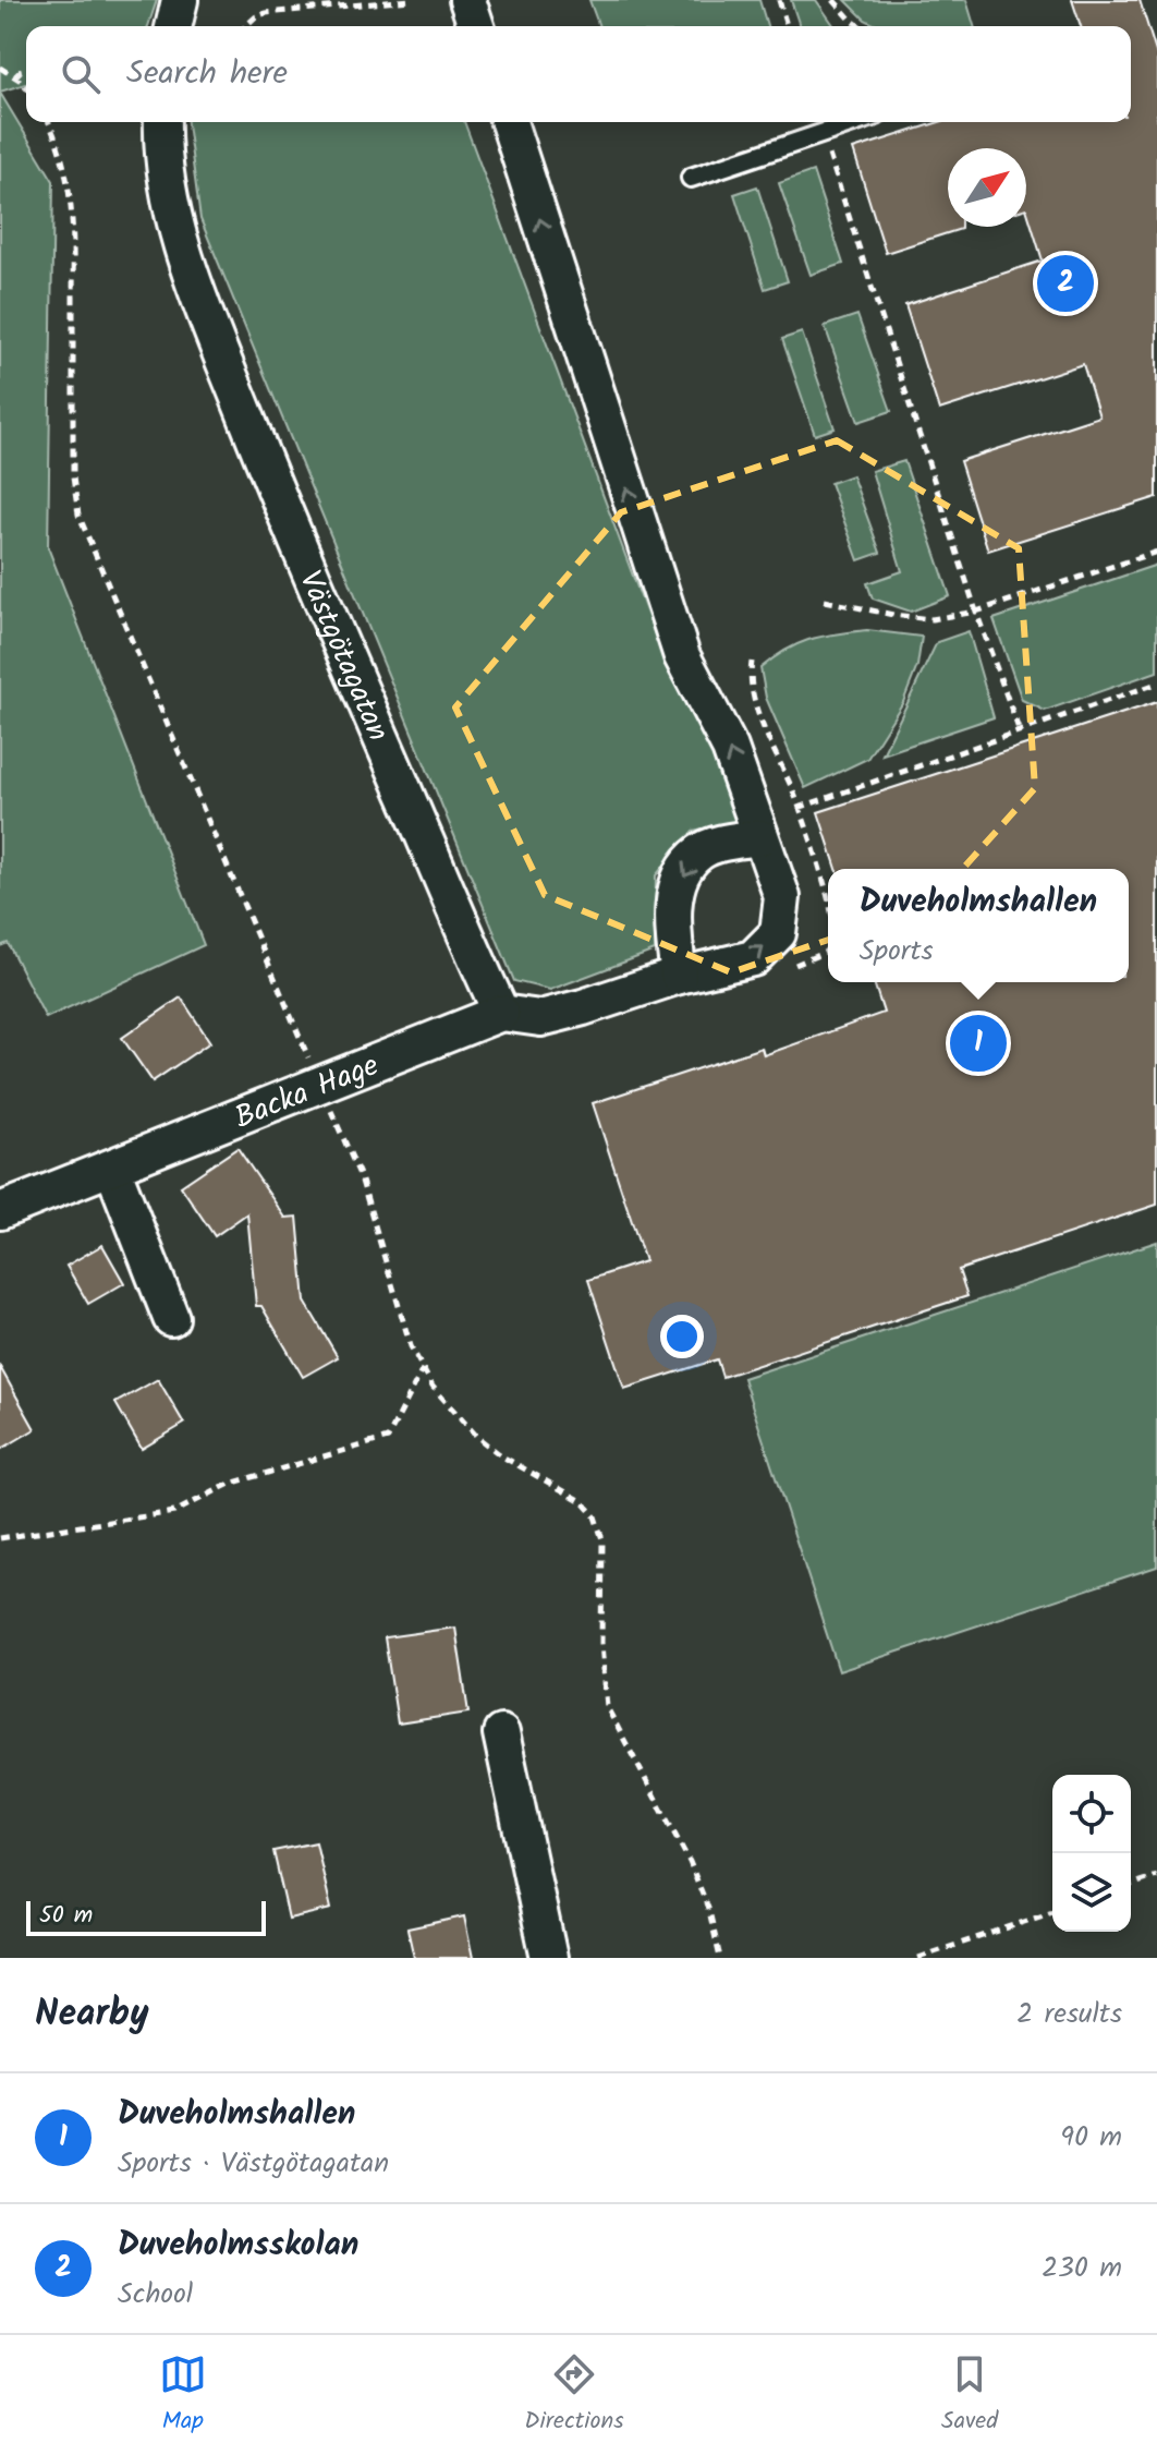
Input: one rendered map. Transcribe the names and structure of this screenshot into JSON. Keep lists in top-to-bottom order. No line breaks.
{"streets":{"street":["Västgötagatan","Backa Hage"]},"crossings":[["Västgötagatan","Backa Hage"]],"scale_bar":"50 m","north":"top right","page":{"search":"Search here","pins":["2","1"],"popup":["Duveholmshallen","Sports"],"scale":"50 m","heading":["Nearby","2 results"],"list":[{"mark":"1","name":"Duveholmshallen","note":"Sports · Västgötagatan","value":"90 m"},{"mark":"2","name":"Duveholmsskolan","note":"School","value":"230 m"}],"nav":["Map","Directions","Saved"]}}
